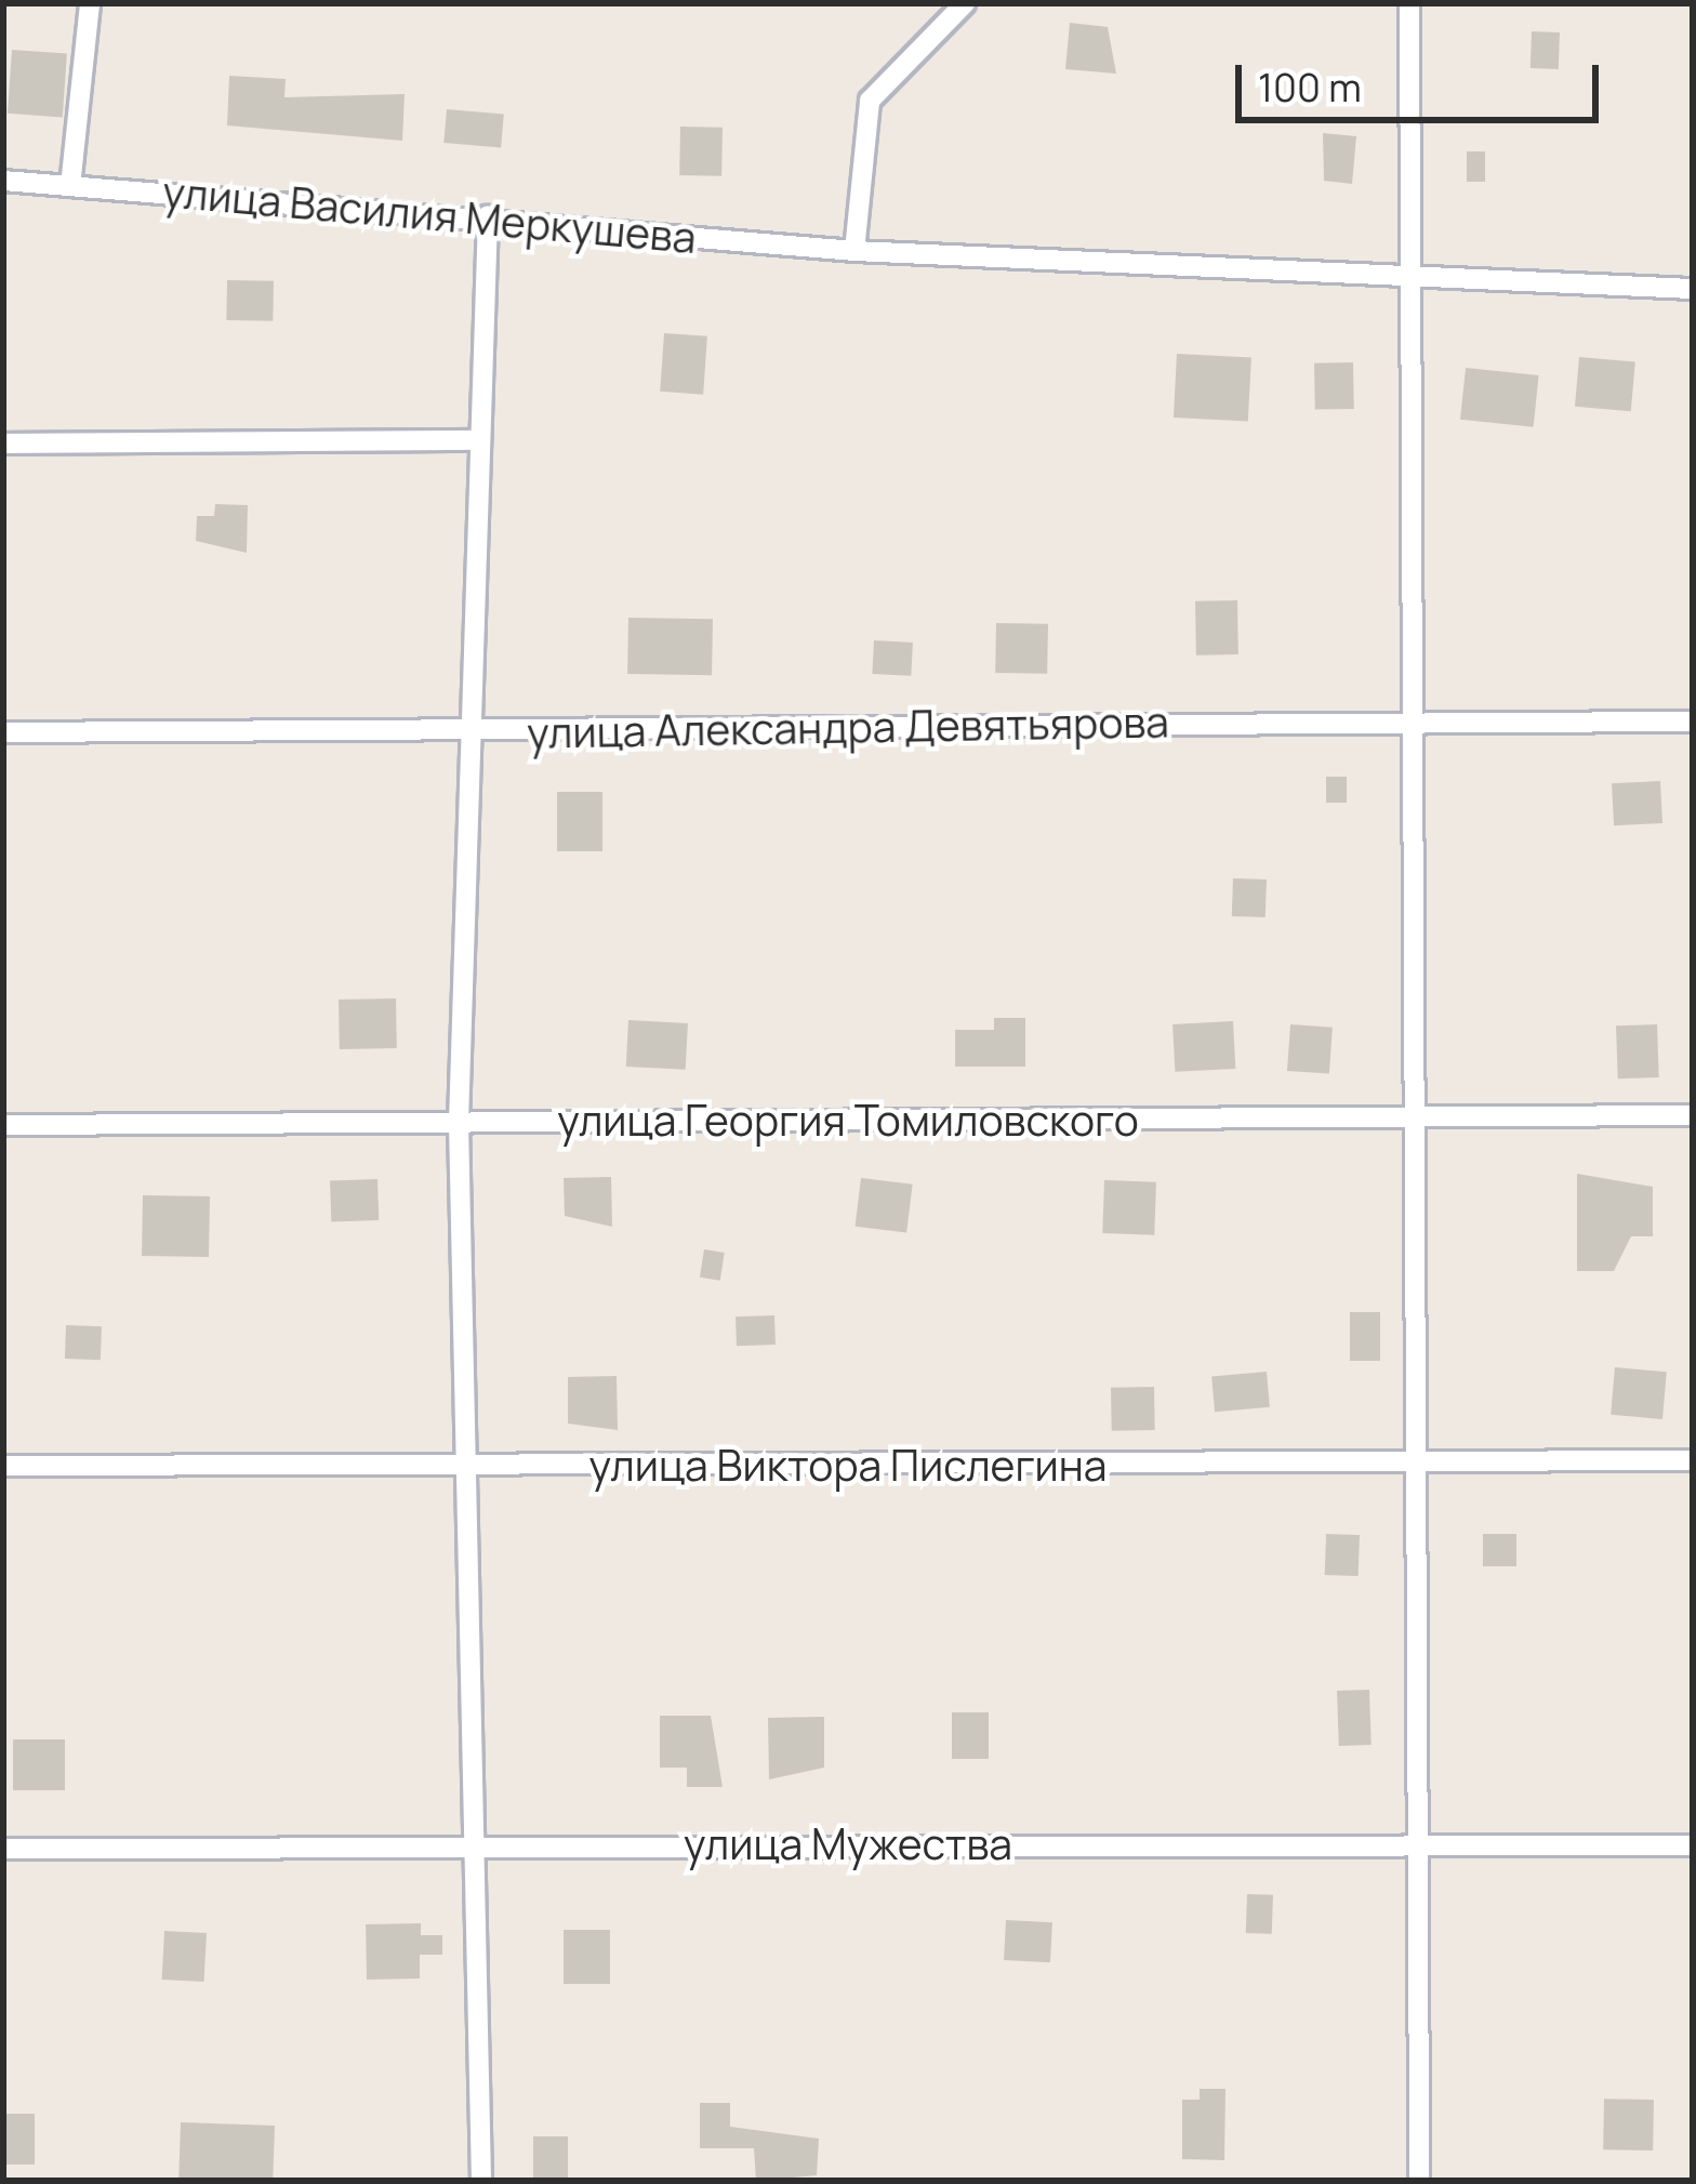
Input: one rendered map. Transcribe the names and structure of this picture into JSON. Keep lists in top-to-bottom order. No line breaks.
{"streets":{"street":["улица Василия Меркушева","улица Александра Девятьярова","улица Георгия Томиловского","улица Виктора Пислегина","улица Мужества"]},"scale_bar":"100 m"}
